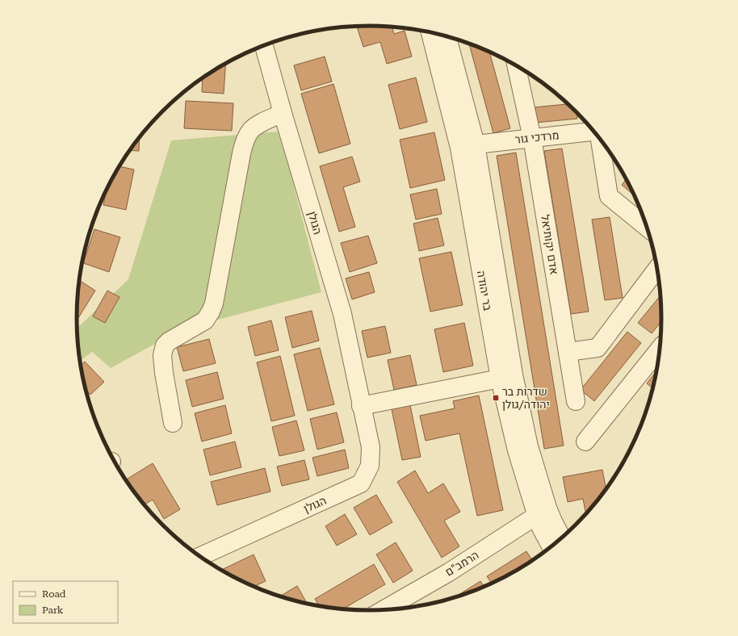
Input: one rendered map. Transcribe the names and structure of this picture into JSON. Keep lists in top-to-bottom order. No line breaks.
{"streets":{"street":["מרדכי גור","הגולן","אדם יקותיאל","בר יהודה","הרמב\"ם"]},"crossings":[["מרדכי גור","אדם יקותיאל"],["מרדכי גור","בר יהודה"],["בר יהודה","הרמב\"ם"]],"places":{"transit":["שדרות בר יהודה/גולן"]},"legend":["Road","Park"]}
